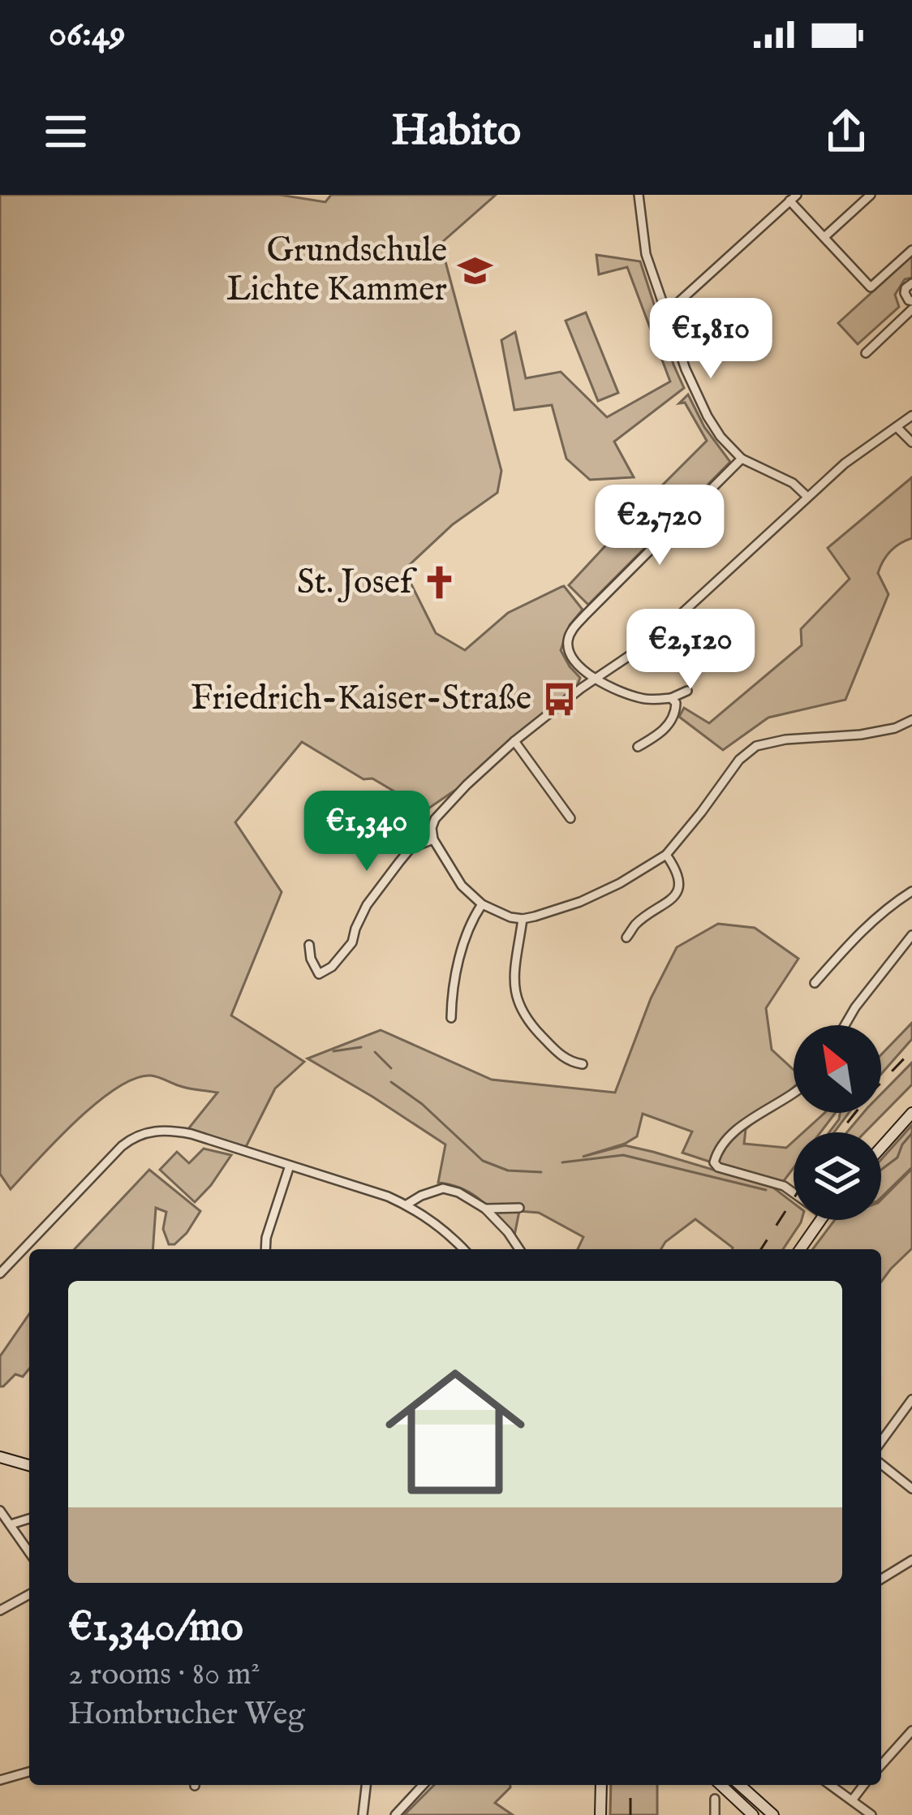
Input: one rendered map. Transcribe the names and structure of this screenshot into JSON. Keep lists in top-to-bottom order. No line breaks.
{"places":{"school or university":["Grundschule Lichte Kammer"],"church":["St. Josef"],"bus stop":["Friedrich-Kaiser-Straße"]},"north":"top left","page":{"status":"06:49","header":"Habito","price":["€1,810","€2,720","€2,120","€1,340"],"list":[{"name":"€1,340/mo","note":"2 rooms · 80 m² · Hombrucher Weg"}]}}
